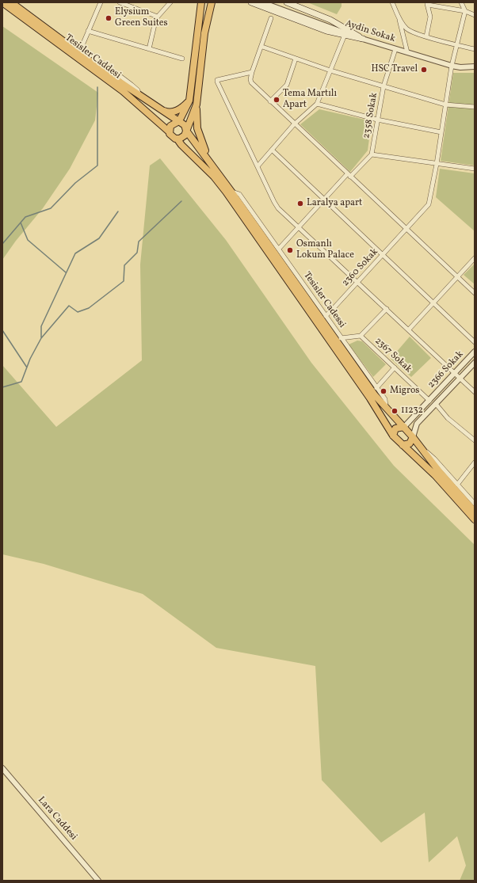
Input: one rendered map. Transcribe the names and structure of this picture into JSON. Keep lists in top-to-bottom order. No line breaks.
{"streets":{"main road":["Tesisler Caddesi"],"street":["Aydin Sokak","2358 Sokak","2360 Sokak","Tesisler Cadessi","2367 Sokak","2366 Sokak","Lara Caddesi"]},"crossings":[["Aydin Sokak","2358 Sokak"],["Aydin Sokak","2360 Sokak"],["2360 Sokak","Tesisler Cadessi"],["Tesisler Cadessi","2367 Sokak"],["2367 Sokak","2366 Sokak"]],"places":["Elysium Green Suites","HSC Travel","Tema Martılı Apart","Laralya apart","Osmanlı Lokum Palace","Migros","11232"]}
